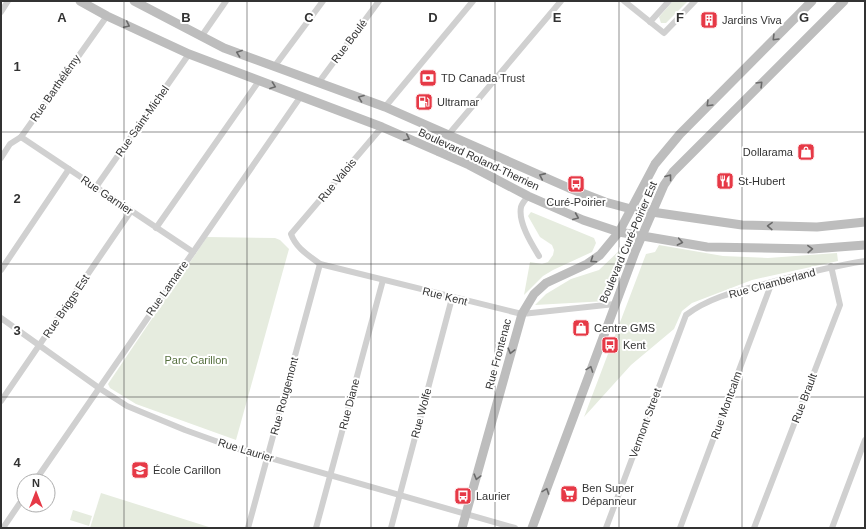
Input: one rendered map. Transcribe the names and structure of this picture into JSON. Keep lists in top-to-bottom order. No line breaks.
{"streets":{"main road":["Boulevard Roland-Therrien","Boulevard Curé-Poirier Est","Rue Frontenac"],"street":["Rue Boulé","Rue Barthélémy","Rue Saint-Michel","Rue Valois","Rue Garnier","Rue Chamberland","Rue Lamarre","Rue Kent","Rue Briggs Est","Rue Rougemont","Rue Brault","Rue Diane","Rue Montcalm","Rue Wolfe","Vermont Street","Rue Laurier"]},"crossings":[["Rue Boulé","Boulevard Roland-Therrien"],["Rue Barthélémy","Boulevard Roland-Therrien"],["Rue Barthélémy","Rue Garnier"],["Rue Saint-Michel","Boulevard Roland-Therrien"],["Rue Saint-Michel","Rue Garnier"],["Boulevard Roland-Therrien","Rue Valois"],["Boulevard Roland-Therrien","Boulevard Curé-Poirier Est"],["Boulevard Roland-Therrien","Rue Lamarre"],["Boulevard Roland-Therrien","Rue Frontenac"],["Rue Valois","Rue Kent"],["Rue Garnier","Rue Lamarre"],["Rue Garnier","Rue Briggs Est"],["Boulevard Curé-Poirier Est","Rue Kent"],["Boulevard Curé-Poirier Est","Rue Frontenac"],["Rue Chamberland","Rue Brault"],["Rue Chamberland","Rue Montcalm"],["Rue Chamberland","Vermont Street"],["Rue Lamarre","Rue Laurier"],["Rue Kent","Rue Frontenac"],["Rue Kent","Rue Rougemont"],["Rue Kent","Rue Diane"],["Rue Kent","Rue Wolfe"],["Rue Briggs Est","Rue Laurier"],["Rue Frontenac","Rue Laurier"],["Rue Rougemont","Rue Laurier"],["Rue Diane","Rue Laurier"],["Rue Wolfe","Rue Laurier"]],"one_way":["Rue Frontenac"],"parks":["Parc Carillon"],"places":{"building":["Jardins Viva"],"bank":["TD Canada Trust"],"fuel station":["Ultramar"],"shop":["Dollarama","Centre GMS"],"restaurant":["St-Hubert"],"bus stop":["Curé-Poirier","Kent","Laurier"],"school or university":["École Carillon"],"supermarket":["Ben Super Dépanneur"]},"north":"top","grid":{"columns":["A","B","C","D","E","F","G"],"rows":["1","2","3","4"]}}
